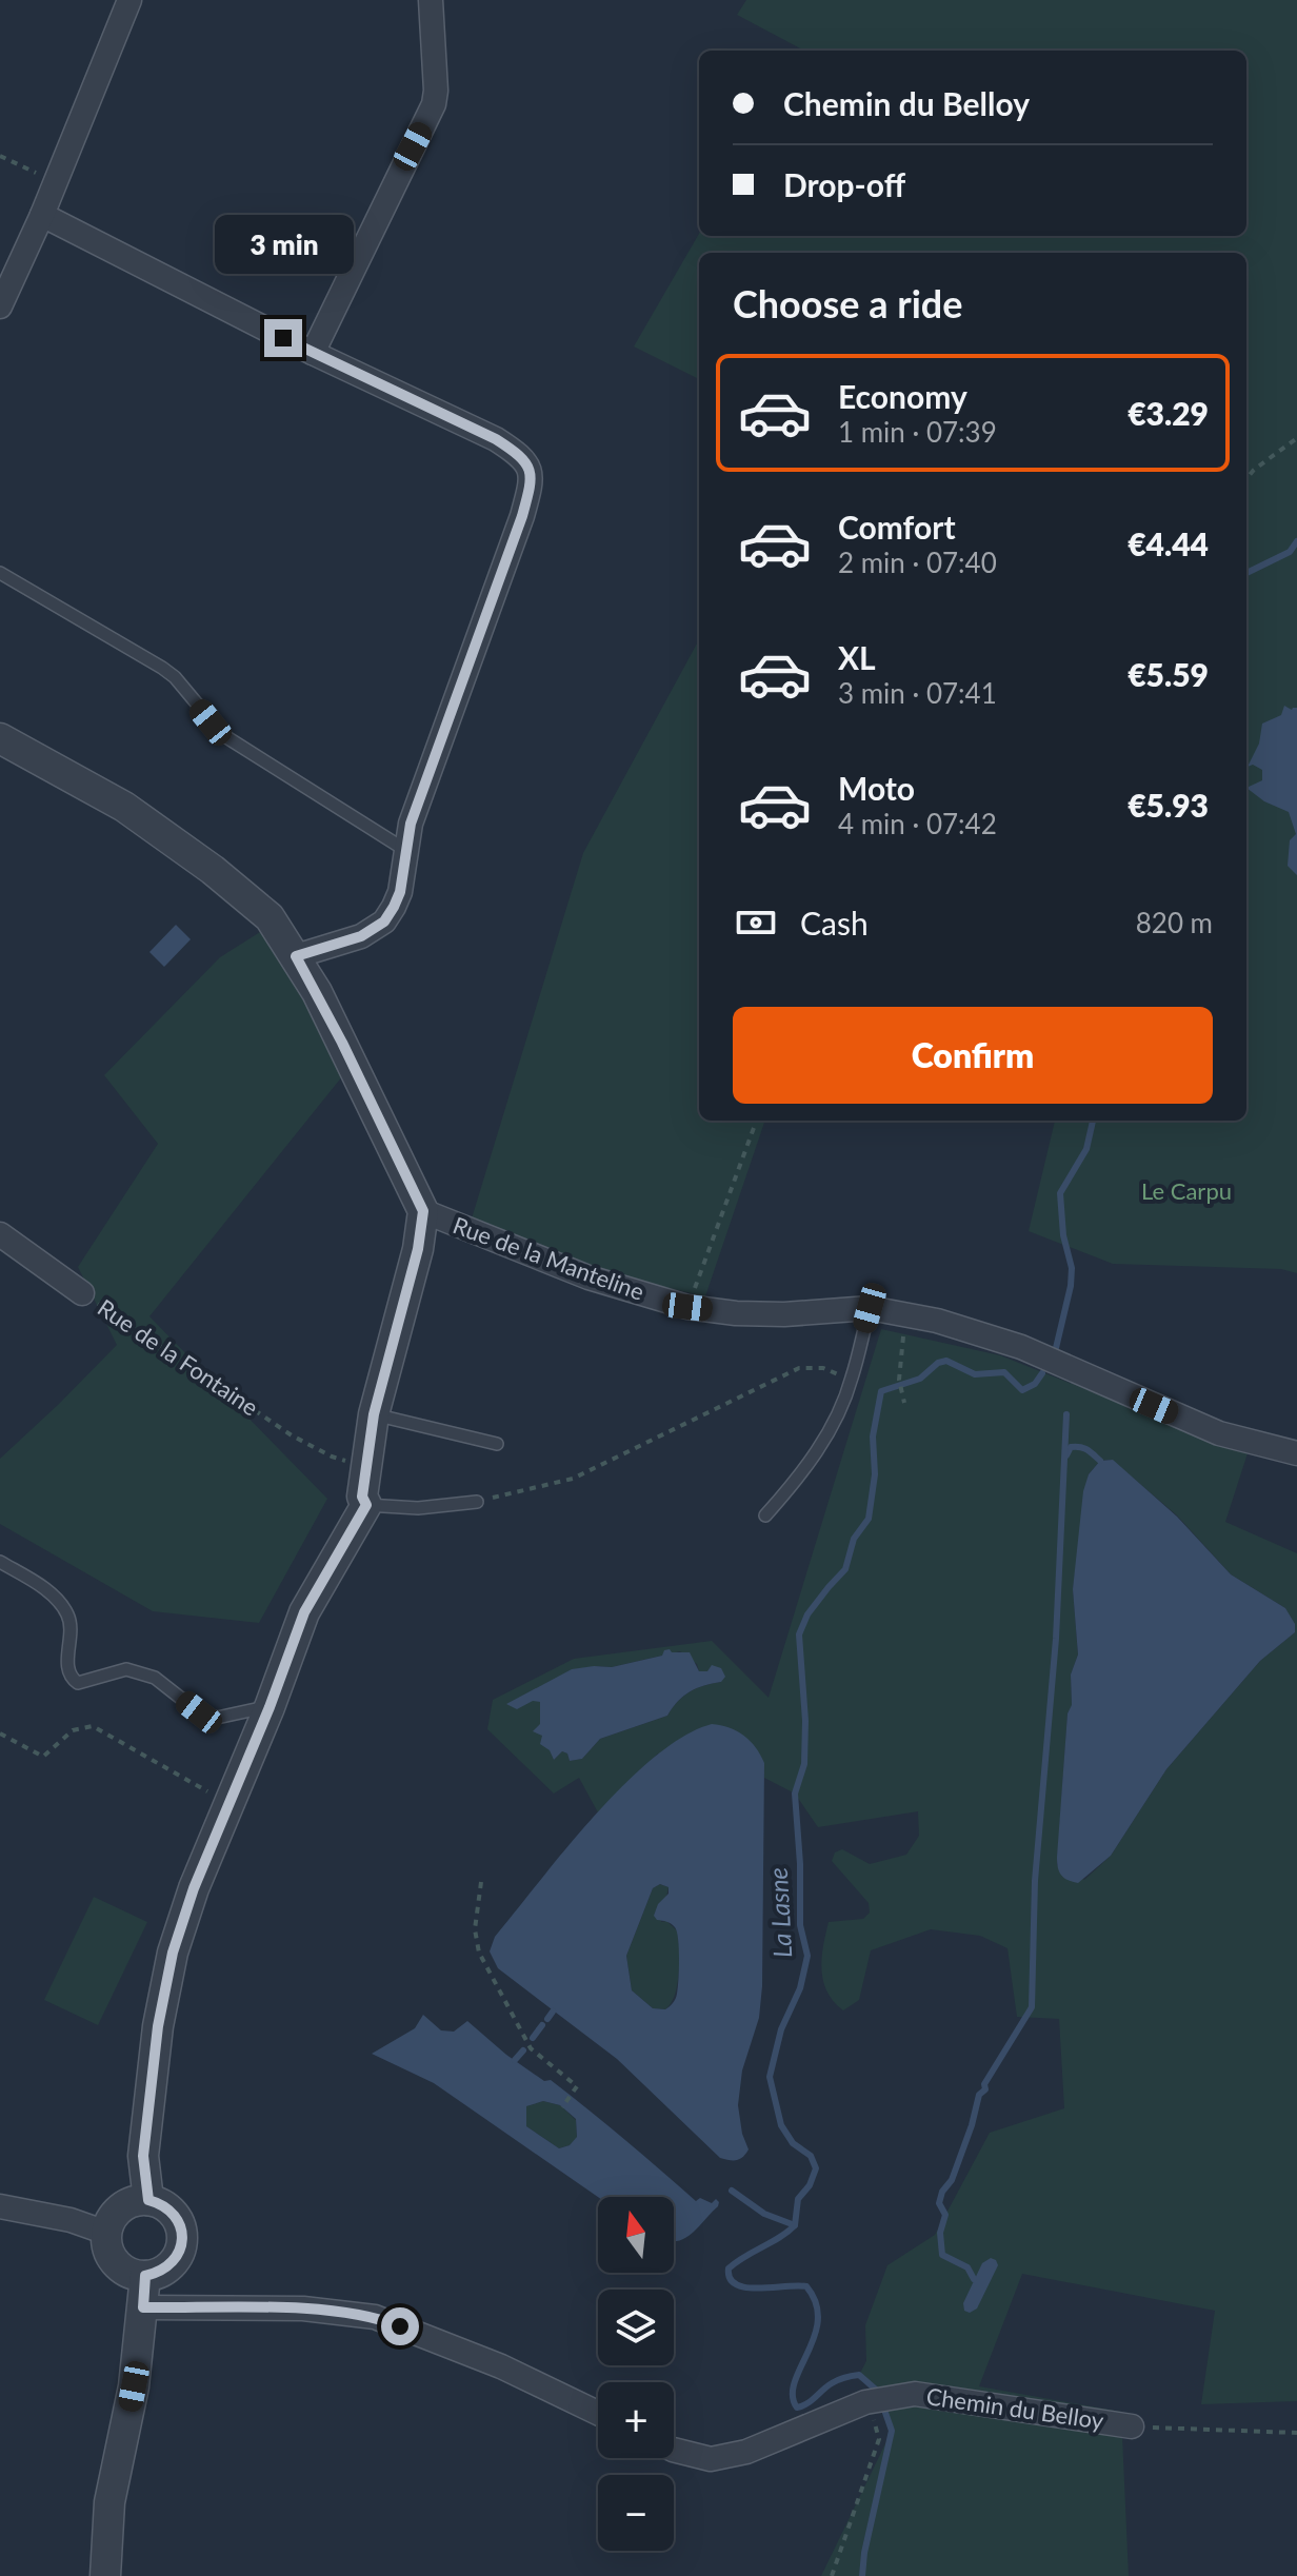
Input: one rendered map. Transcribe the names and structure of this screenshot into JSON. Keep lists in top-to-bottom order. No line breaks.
{"streets":{"street":["Rue de la Manteline","Rue de la Fontaine","Chemin du Belloy"]},"water":["La Lasne"],"parks":["Le Carpu"],"north":"top","page":{"banner":["Chemin du Belloy","Drop-off"],"bubble":"3 min","heading":"Choose a ride","list":[{"name":"Economy","note":"1 min · 07:39","value":"€3.29"},{"name":"Comfort","note":"2 min · 07:40","value":"€4.44"},{"name":"XL","note":"3 min · 07:41","value":"€5.59"},{"name":"Moto","note":"4 min · 07:42","value":"€5.93"}],"pay":["Cash","820 m"],"buttons":"Confirm","map_buttons":["+","−"]}}
